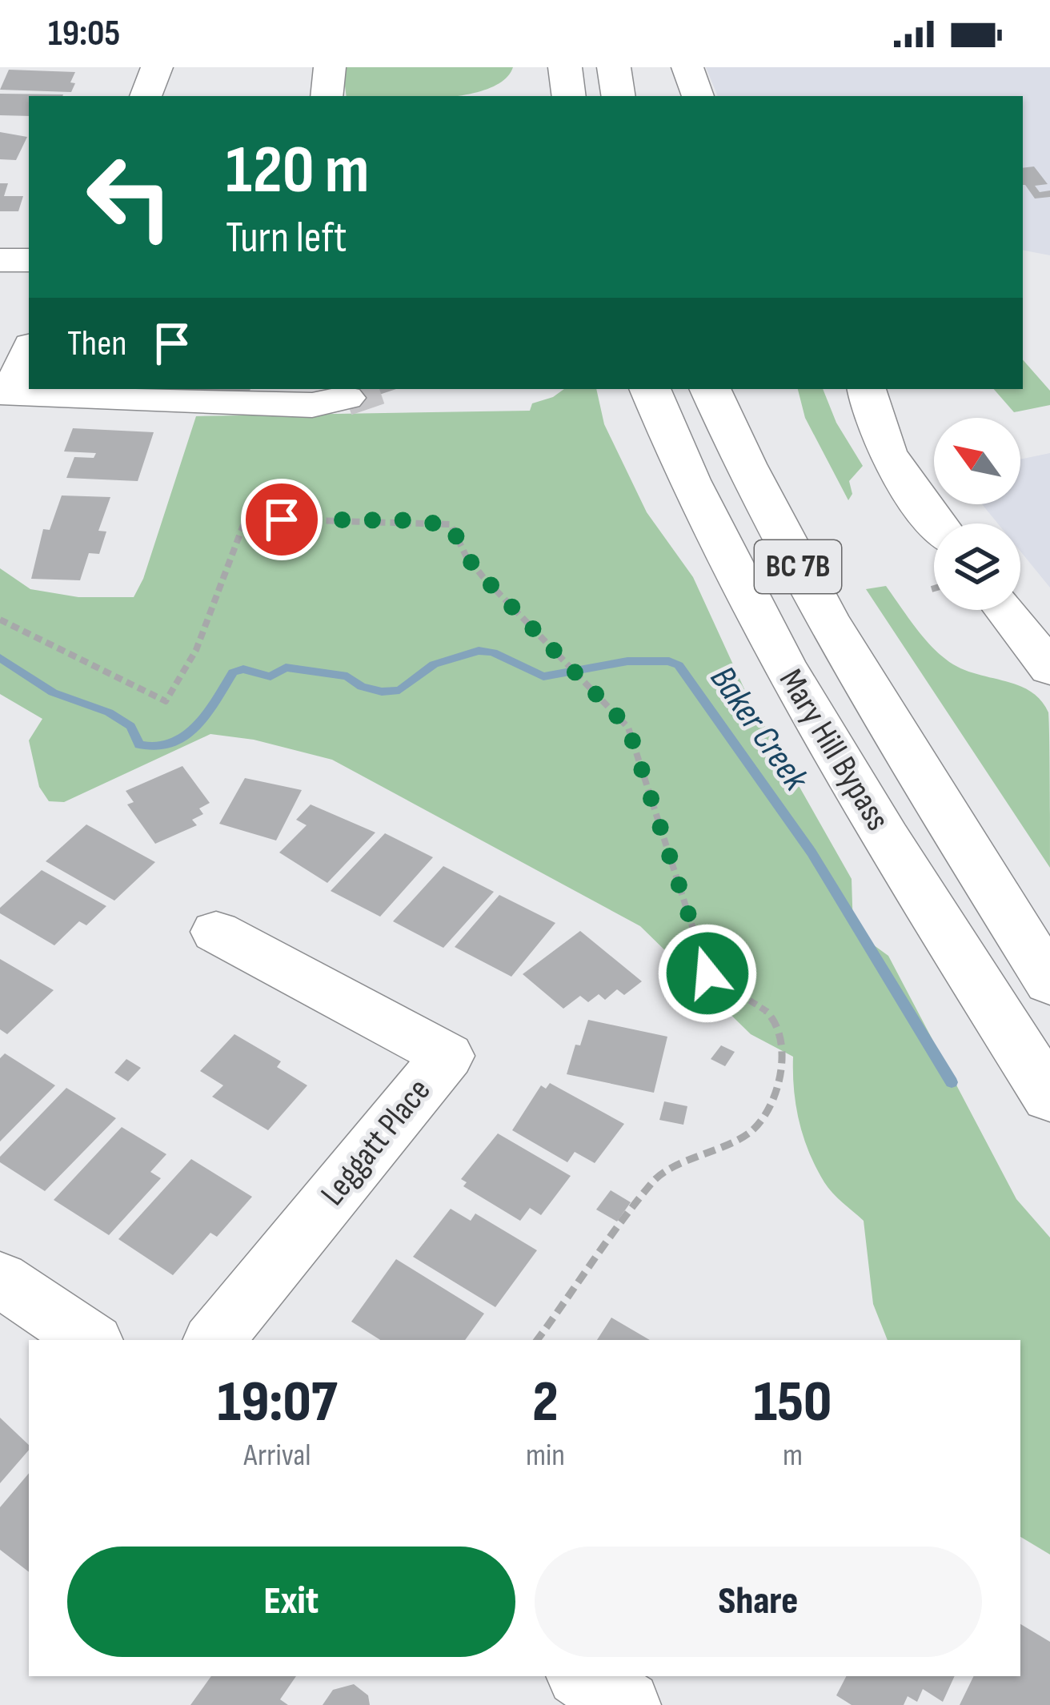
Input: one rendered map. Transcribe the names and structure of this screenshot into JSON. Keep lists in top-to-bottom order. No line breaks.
{"streets":{"main road":["BC 7B","Mary Hill Bypass"],"street":["Leggatt Place"]},"water":["Baker Creek"],"north":"top left","page":{"status":"19:05","turn":["120 m","Turn left"],"then":"Then","eta":["19:07","Arrival","2","min","150","m"],"buttons":["Exit","Share"]}}
